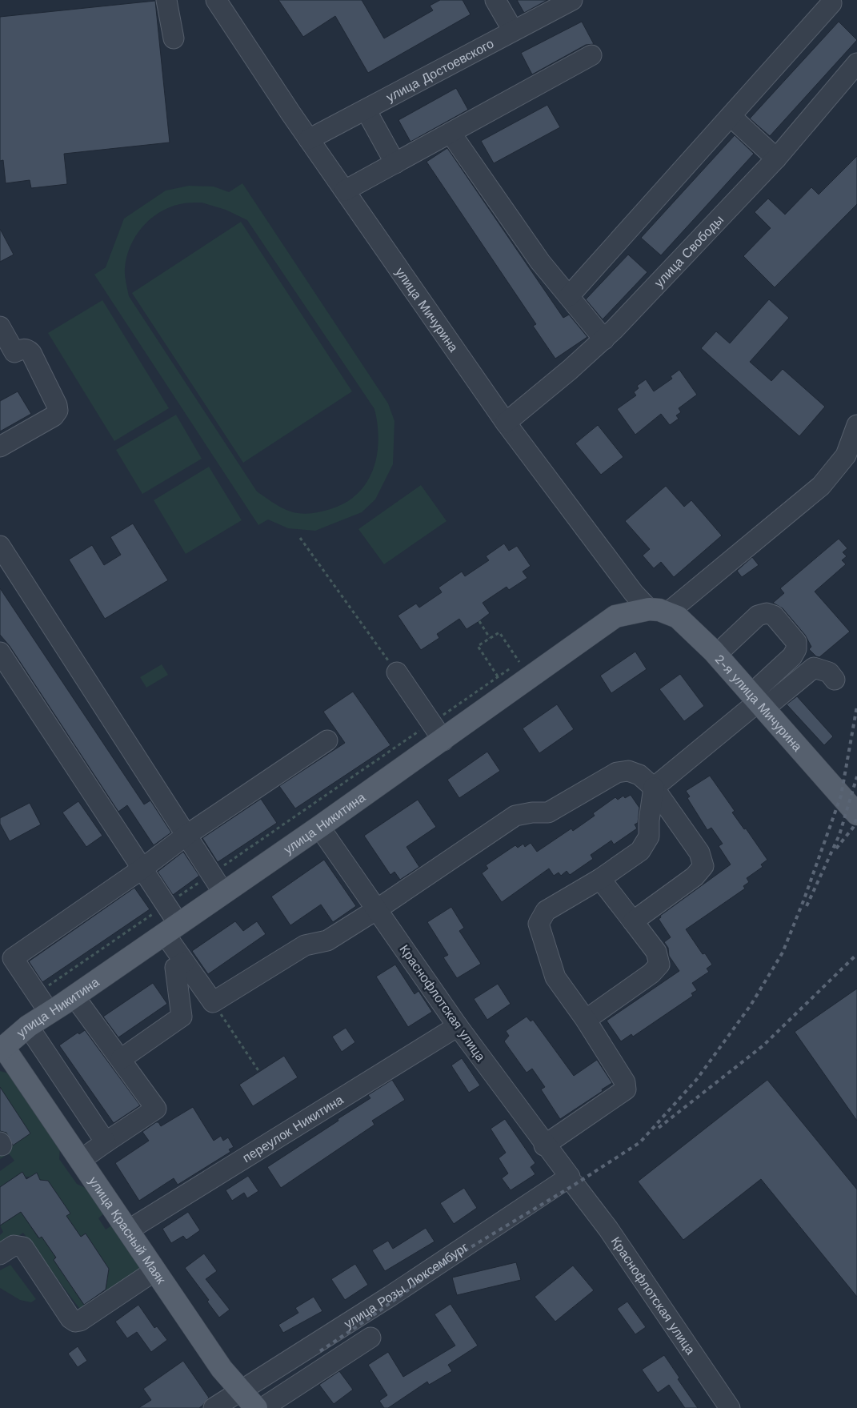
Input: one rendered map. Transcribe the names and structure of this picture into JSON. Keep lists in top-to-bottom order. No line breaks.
{"streets":{"main road":["2-я улица Мичурина","улица Никитина","улица Красный Маяк"],"street":["улица Достоевского","улица Свободы","улица Мичурина","Краснофлотская улица","переулок Никитина","улица Розы Люксембург"]},"crossings":[["улица Достоевского","улица Мичурина"],["улица Свободы","улица Мичурина"],["улица Мичурина","2-я улица Мичурина"],["улица Мичурина","улица Никитина"],["2-я улица Мичурина","улица Никитина"],["улица Никитина","Краснофлотская улица"],["улица Никитина","улица Красный Маяк"],["Краснофлотская улица","переулок Никитина"],["Краснофлотская улица","улица Розы Люксембург"],["переулок Никитина","улица Красный Маяк"],["улица Красный Маяк","улица Розы Люксембург"]]}
